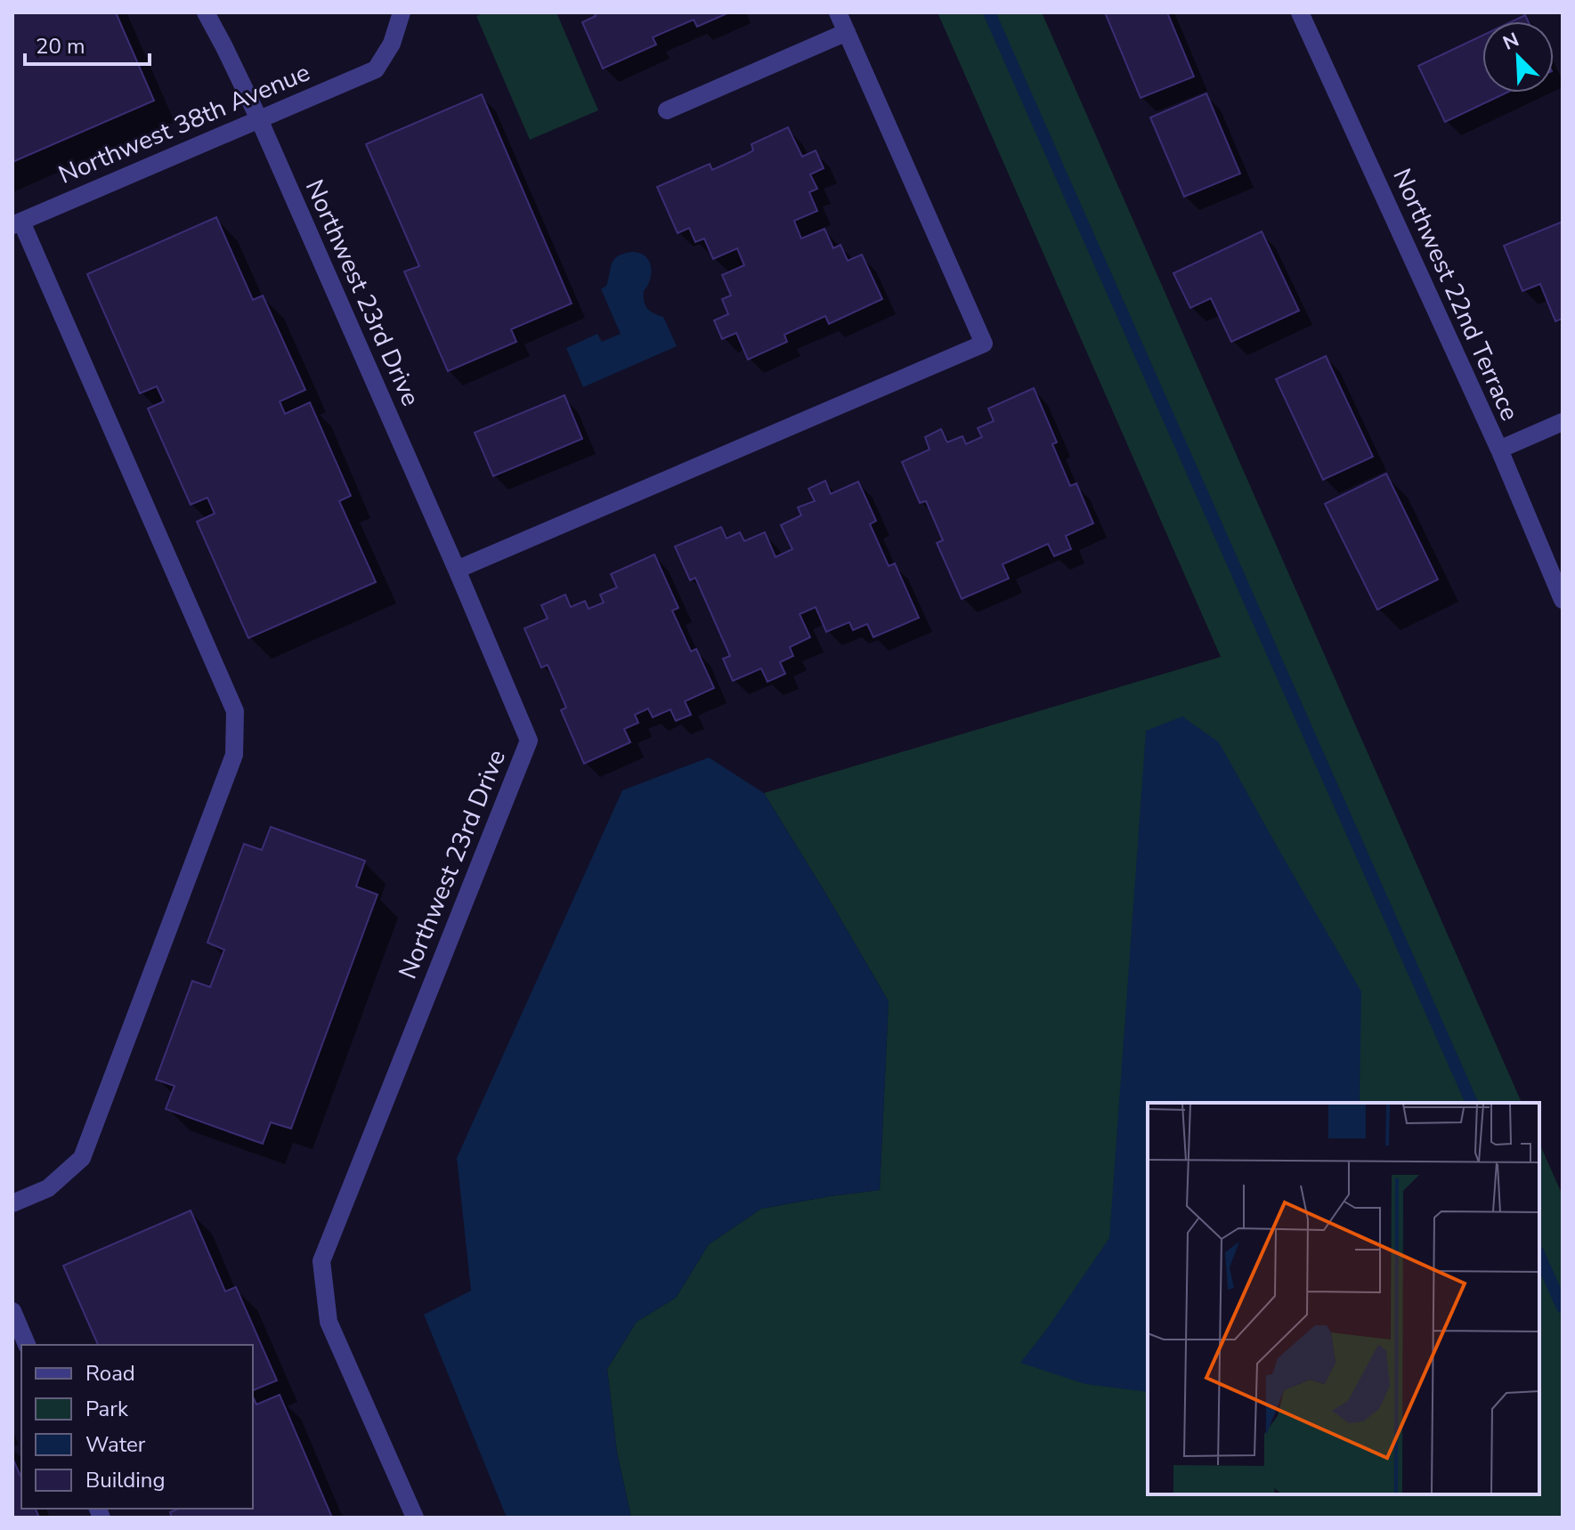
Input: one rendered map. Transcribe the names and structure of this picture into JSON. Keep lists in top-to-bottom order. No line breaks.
{"streets":{"street":["Northwest 38th Avenue","Northwest 23rd Drive","Northwest 22nd Terrace"]},"crossings":[["Northwest 38th Avenue","Northwest 23rd Drive"]],"legend":["Road","Park","Water","Building"],"scale_bar":"20 m","north":"top left"}
